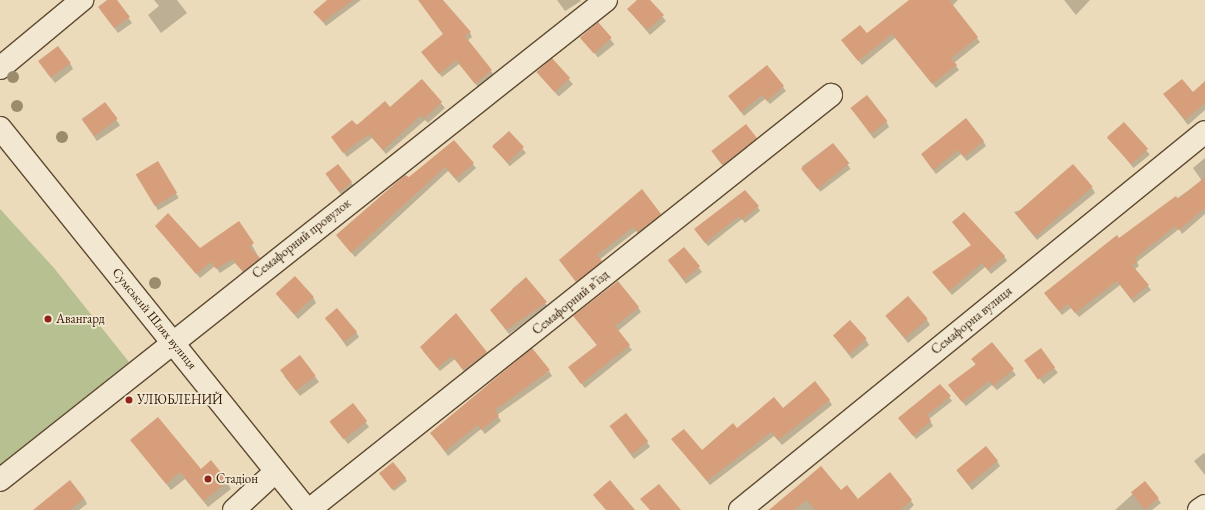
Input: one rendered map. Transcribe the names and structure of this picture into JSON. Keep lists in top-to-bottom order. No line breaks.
{"streets":{"street":["Семафорний провулок","Семафорний в’їзд","Сумський Шлях вулиця","Семафорна вулиця"]},"crossings":[["Семафорний провулок","Сумський Шлях вулиця"],["Семафорний в’їзд","Сумський Шлях вулиця"]],"places":["Авангард","УЛЮБЛЕНИЙ","Стадіон"]}
